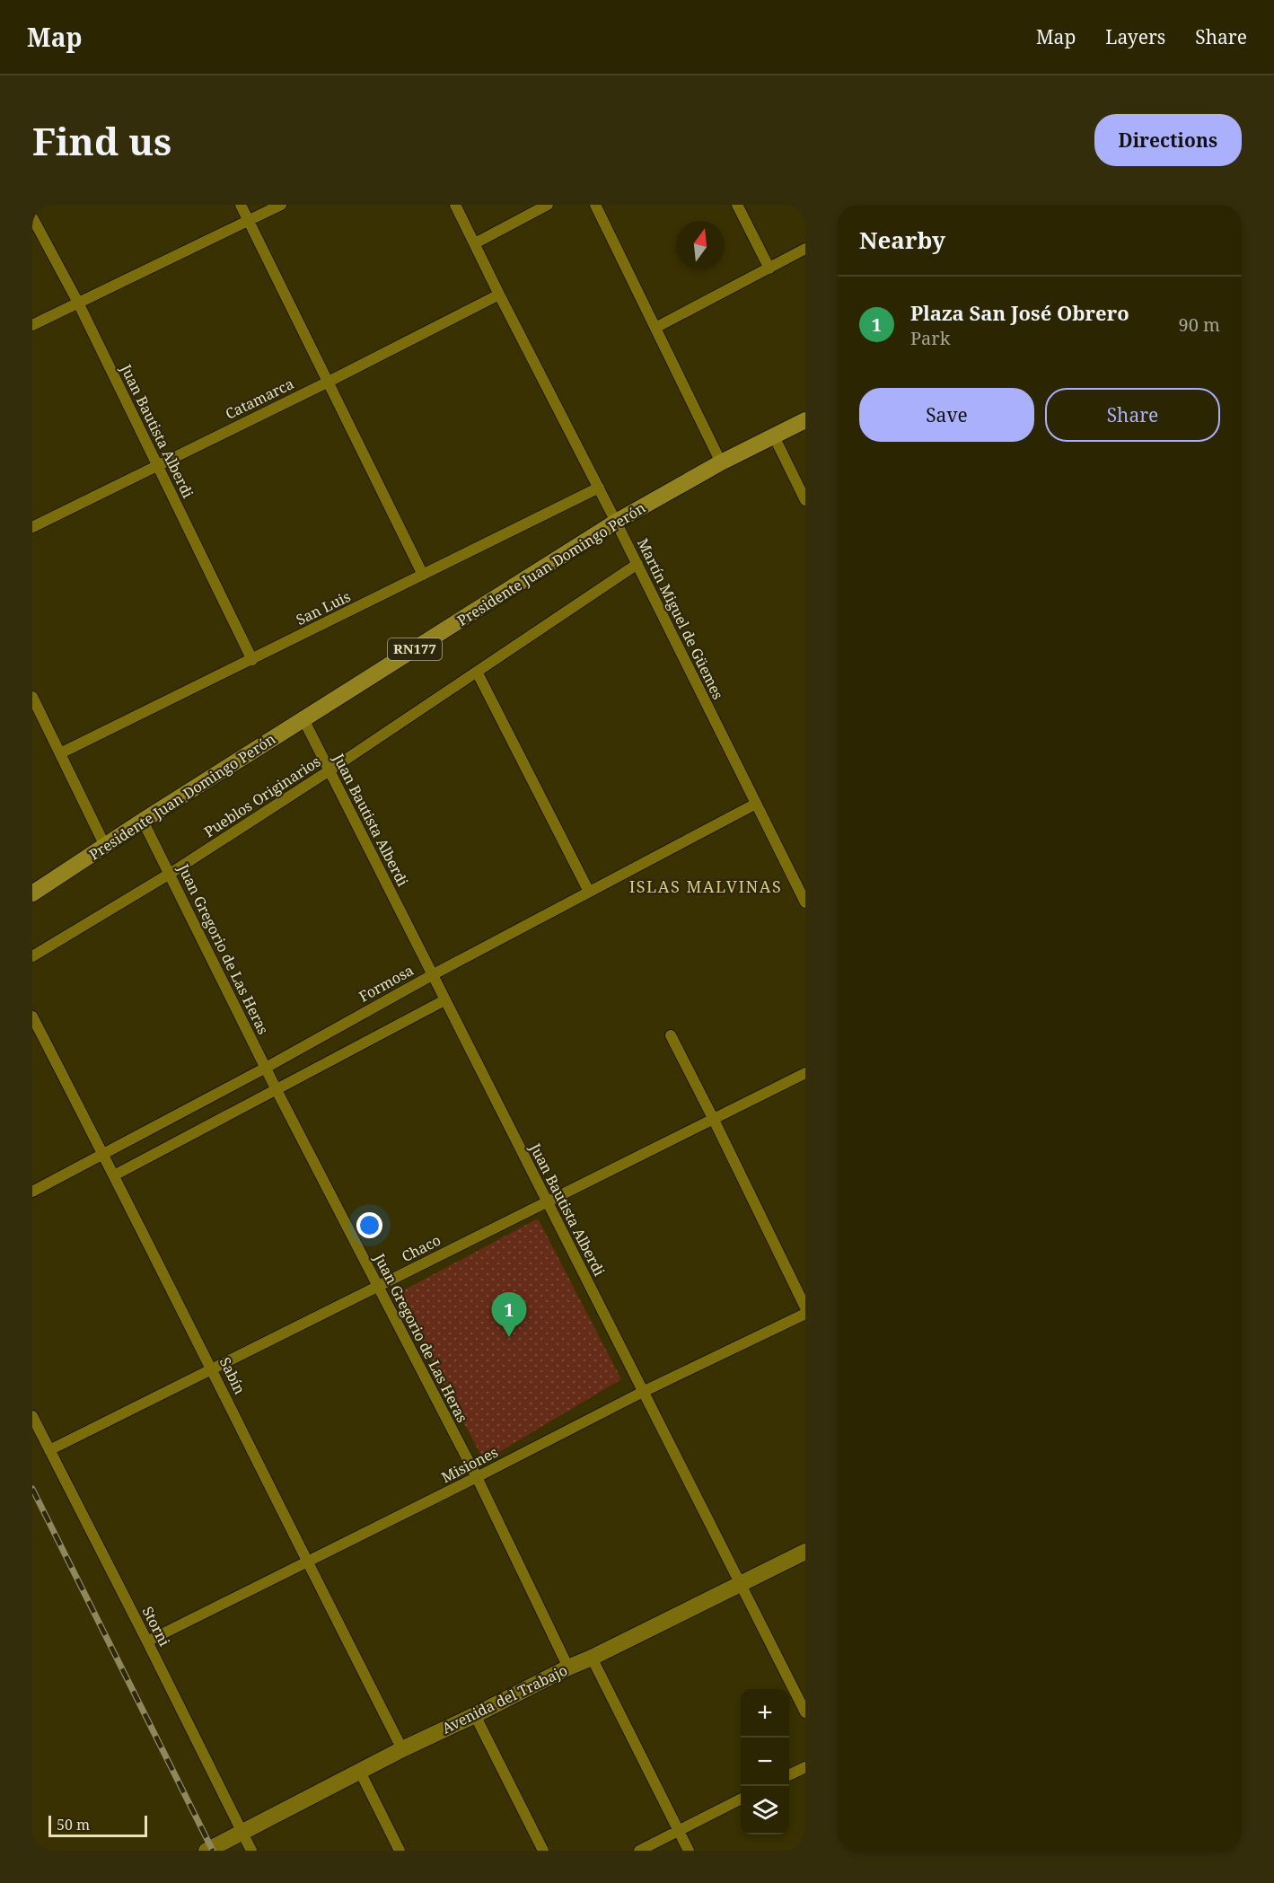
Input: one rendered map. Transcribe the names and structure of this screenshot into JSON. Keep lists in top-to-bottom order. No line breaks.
{"streets":{"main road":["Presidente Juan Domingo Perón","RN177","Avenida del Trabajo"],"street":["Catamarca","Juan Bautista Alberdi","San Luis","Martín Miguel de Güemes","Pueblos Originarios","Juan Gregorio de Las Heras","Formosa","Chaco","Sabín","Misiones","Storni"]},"crossings":[["Catamarca","Juan Bautista Alberdi"],["Catamarca","Martín Miguel de Güemes"],["Juan Bautista Alberdi","Presidente Juan Domingo Perón"],["Juan Bautista Alberdi","San Luis"],["Juan Bautista Alberdi","Pueblos Originarios"],["Juan Bautista Alberdi","Formosa"],["Juan Bautista Alberdi","Chaco"],["Juan Bautista Alberdi","Misiones"],["Juan Bautista Alberdi","Avenida del Trabajo"],["Presidente Juan Domingo Perón","Martín Miguel de Güemes"],["Presidente Juan Domingo Perón","Juan Gregorio de Las Heras"],["San Luis","Martín Miguel de Güemes"],["Martín Miguel de Güemes","Pueblos Originarios"],["Martín Miguel de Güemes","Formosa"],["Pueblos Originarios","Juan Gregorio de Las Heras"],["Juan Gregorio de Las Heras","Formosa"],["Juan Gregorio de Las Heras","Chaco"],["Juan Gregorio de Las Heras","Misiones"],["Juan Gregorio de Las Heras","Avenida del Trabajo"],["Formosa","Sabín"],["Chaco","Sabín"],["Chaco","Storni"],["Sabín","Misiones"],["Sabín","Avenida del Trabajo"],["Misiones","Storni"],["Storni","Avenida del Trabajo"]],"districts":["ISLAS MALVINAS"],"scale_bar":"50 m","north":"top","page":{"header":"Map","nav":["Map","Layers","Share"],"buttons":["Directions",["Save","Share"]],"title":"Find us","heading":"Nearby","list":[{"mark":"1","name":"Plaza San José Obrero","note":"Park","value":"90 m"}],"pins":"1","map_buttons":["+","−"],"scale":"50 m"}}
